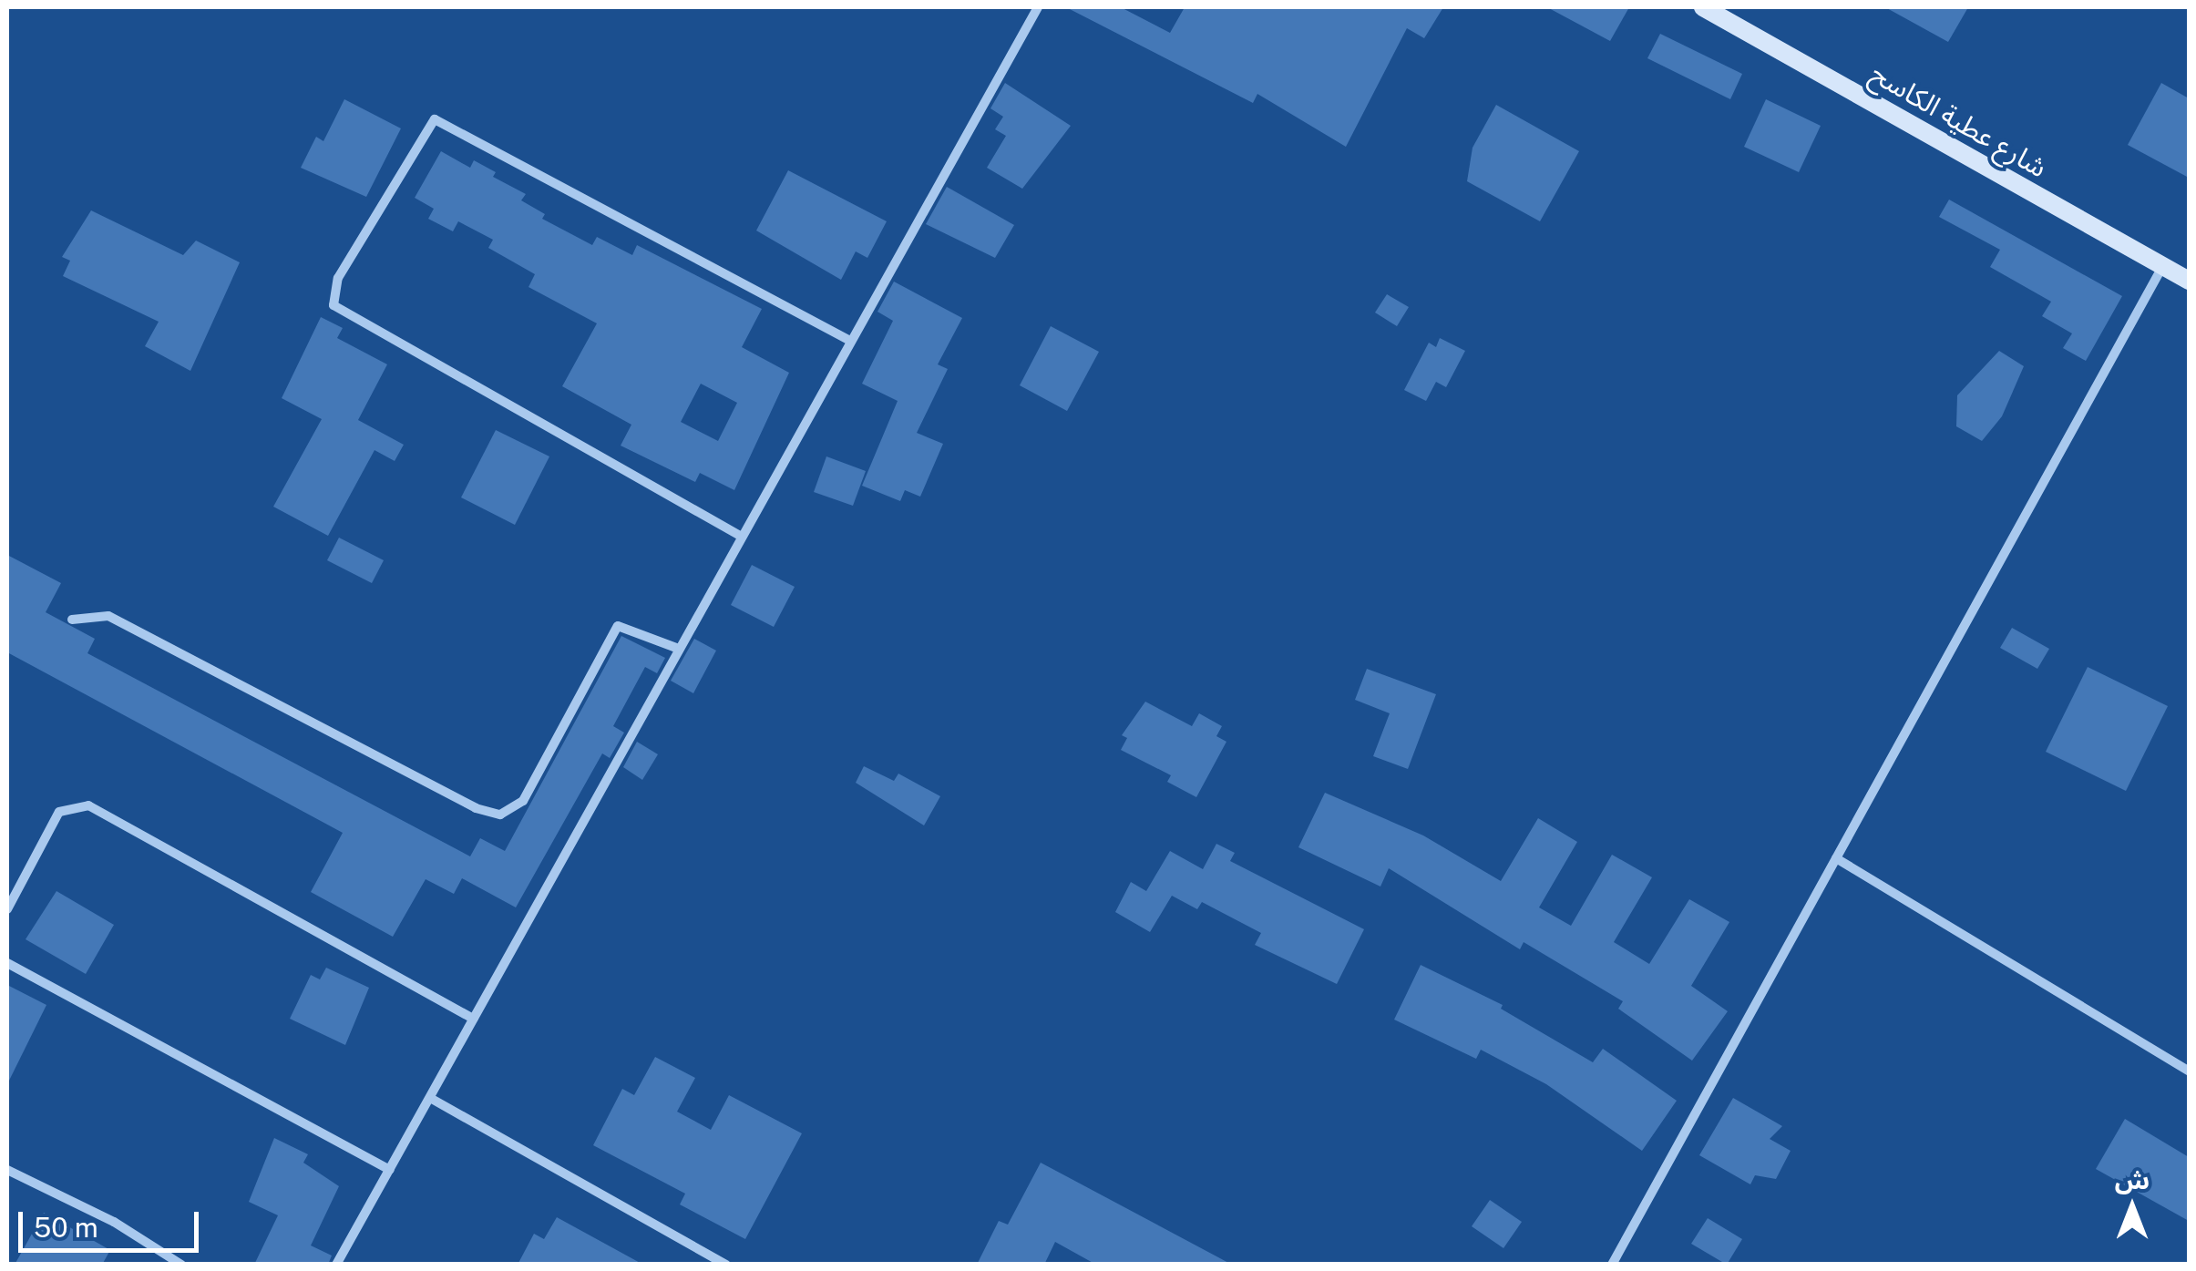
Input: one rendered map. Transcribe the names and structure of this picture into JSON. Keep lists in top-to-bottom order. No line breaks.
{"streets":{"street":["شارع عطية الكاسح"]},"scale_bar":"50 m","north":"top"}
